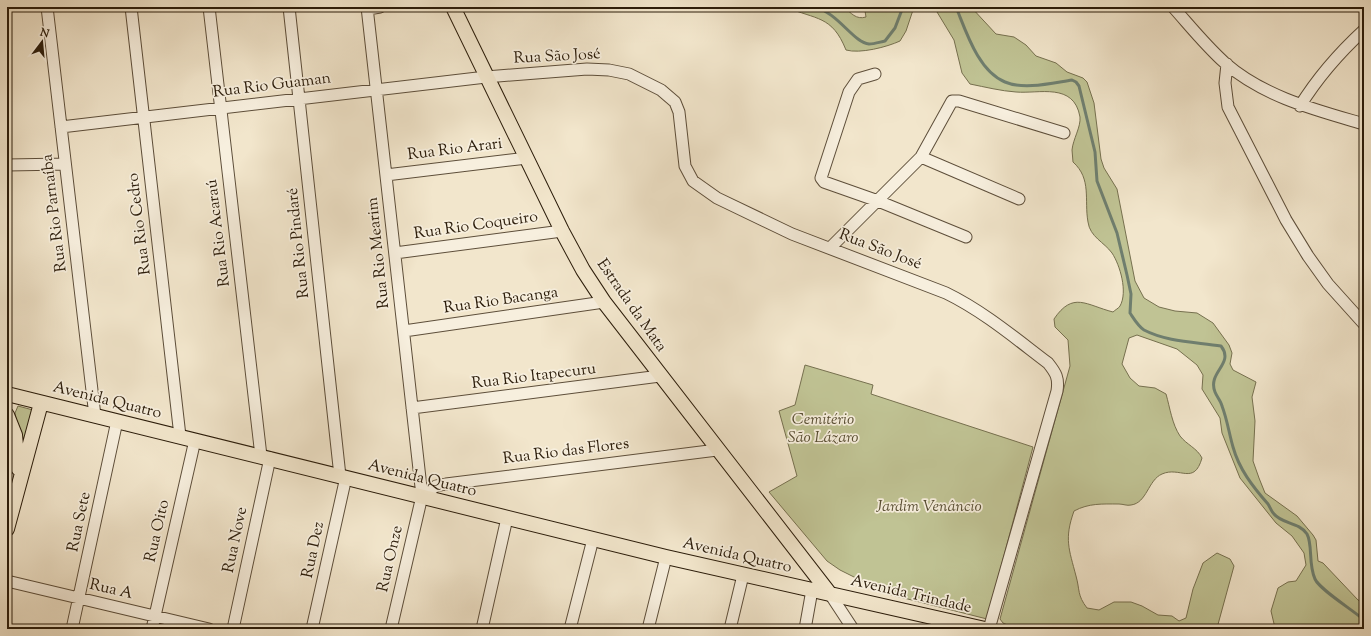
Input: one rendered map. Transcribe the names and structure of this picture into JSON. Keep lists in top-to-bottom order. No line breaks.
{"streets":{"main road":["Estrada da Mata","Avenida Quatro","Avenida Trindade"],"street":["Rua São José","Rua Rio Guaman","Rua Rio Arari","Rua Rio Parnaíba","Rua Rio Cedro","Rua Rio Coqueiro","Rua Rio Acaraú","Rua Rio Pindaré","Rua Rio Mearim","Rua Rio Bacanga","Rua Rio Itapecuru","Rua Rio das Flores","Rua Sete","Rua Oito","Rua Nove","Rua Dez","Rua Onze","Rua A"]},"crossings":[["Rua São José","Rua Rio Guaman"],["Rua São José","Estrada da Mata"],["Rua Rio Guaman","Rua Rio Parnaíba"],["Rua Rio Guaman","Rua Rio Cedro"],["Rua Rio Guaman","Rua Rio Acaraú"],["Rua Rio Guaman","Rua Rio Pindaré"],["Rua Rio Guaman","Rua Rio Mearim"],["Rua Rio Guaman","Estrada da Mata"],["Rua Rio Arari","Rua Rio Mearim"],["Rua Rio Arari","Estrada da Mata"],["Rua Rio Parnaíba","Avenida Quatro"],["Rua Rio Cedro","Avenida Quatro"],["Rua Rio Coqueiro","Rua Rio Mearim"],["Rua Rio Coqueiro","Estrada da Mata"],["Rua Rio Acaraú","Avenida Quatro"],["Rua Rio Acaraú","Rua Nove"],["Rua Rio Pindaré","Avenida Quatro"],["Rua Rio Pindaré","Rua Dez"],["Rua Rio Mearim","Rua Rio Bacanga"],["Rua Rio Mearim","Rua Rio Itapecuru"],["Rua Rio Mearim","Avenida Quatro"],["Rua Rio Mearim","Rua Rio das Flores"],["Rua Rio Mearim","Rua Onze"],["Rua Rio Bacanga","Estrada da Mata"],["Estrada da Mata","Rua Rio Itapecuru"],["Estrada da Mata","Avenida Quatro"],["Estrada da Mata","Rua Rio das Flores"],["Estrada da Mata","Avenida Trindade"],["Avenida Quatro","Rua Rio das Flores"],["Avenida Quatro","Rua Sete"],["Avenida Quatro","Rua Oito"],["Avenida Quatro","Rua Nove"],["Avenida Quatro","Rua Dez"],["Avenida Quatro","Rua Onze"],["Avenida Quatro","Avenida Trindade"],["Rua Rio das Flores","Rua Onze"],["Rua Sete","Rua A"],["Rua Oito","Rua A"]],"parks":["Cemitério São Lázaro","Jardim Venâncio"],"north":"top"}
